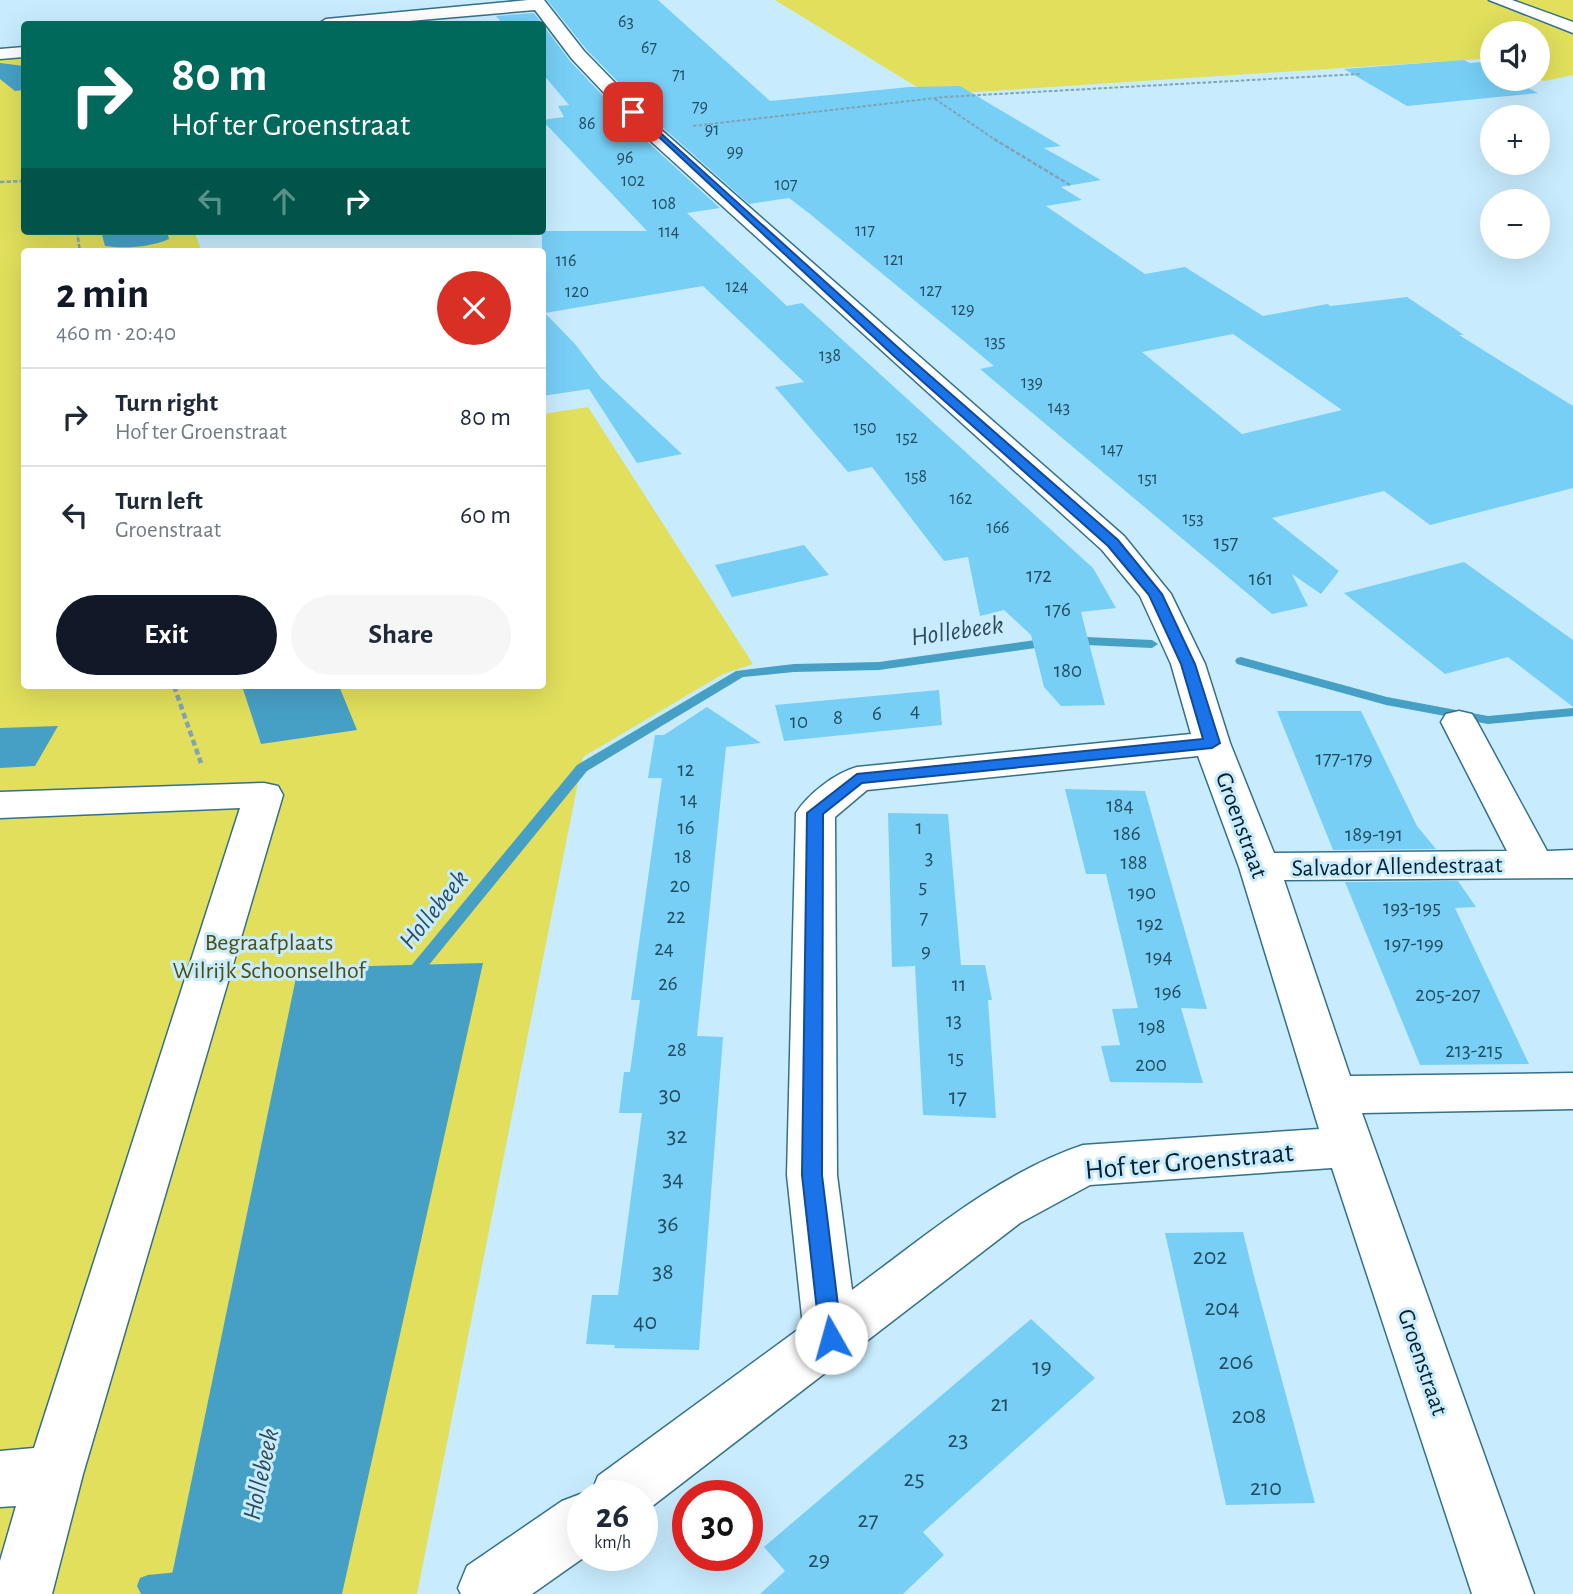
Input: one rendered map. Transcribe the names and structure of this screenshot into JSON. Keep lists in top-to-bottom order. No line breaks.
{"streets":{"street":["Groenstraat","Salvador Allendestraat","Hof ter Groenstraat"]},"crossings":[["Groenstraat","Salvador Allendestraat"],["Groenstraat","Hof ter Groenstraat"]],"water":["Hollebeek"],"parks":["Begraafplaats Wilrijk Schoonselhof"],"house_numbers":["63","67","71","79","86","91","99","96","102","107","108","117","114","121","116","124","127","120","129","135","138","139","143","150","152","147","158","151","162","153","166","157","172","161","176","180","4","6","8","10","177-179","12","14","184","16","1","186","189-191","18","3","188","20","5","190","193-195","22","7","192","197-199","24","9","194","26","11","196","205-207","13","198","28","213-215","15","200","30","17","32","34","36","202","38","204","40","206","19","21","208","23","25","210","27","29"],"page":{"map_buttons":["+","−"],"turn":["80 m","Hof ter Groenstraat"],"heading":["2 min","460 m · 20:40"],"list":[{"name":"Turn right","note":"Hof ter Groenstraat","value":"80 m"},{"name":"Turn left","note":"Groenstraat","value":"60 m"}],"buttons":["Exit","Share"],"speed":"26 km/h","limit":"30"}}
